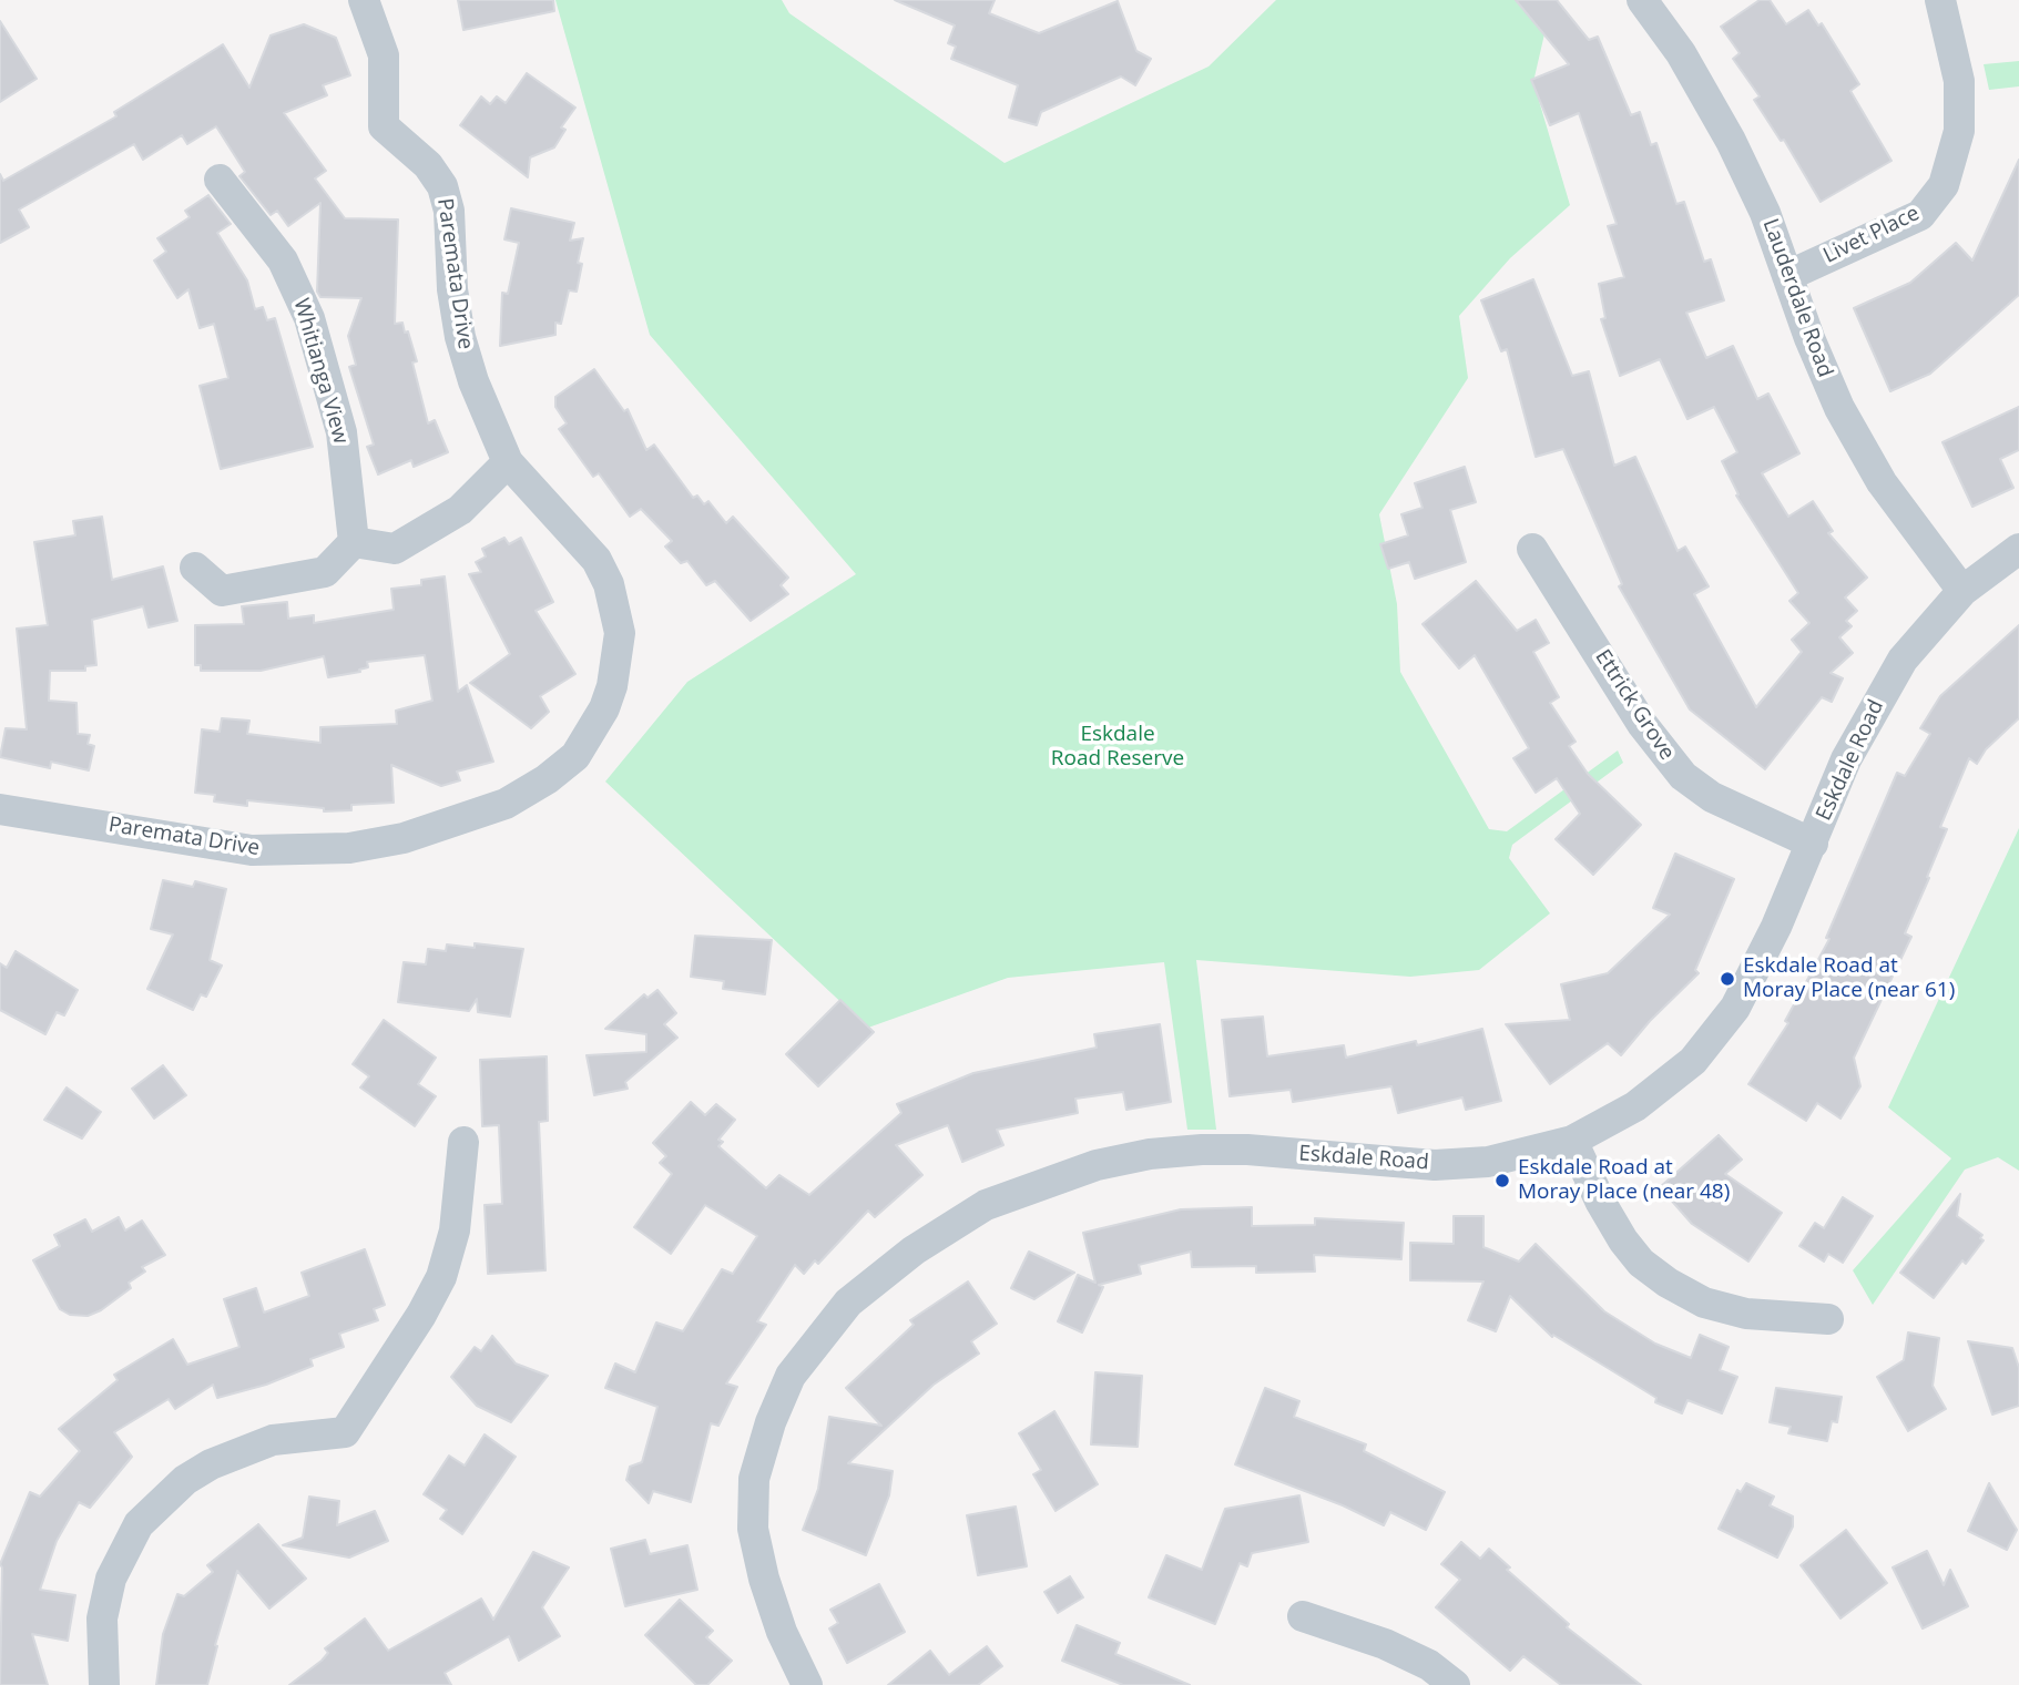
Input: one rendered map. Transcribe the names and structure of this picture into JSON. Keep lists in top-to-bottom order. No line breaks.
{"streets":{"street":["Livet Place","Paremata Drive","Lauderdale Road","Whitianga View","Ettrick Grove","Eskdale Road"]},"crossings":[["Livet Place","Lauderdale Road"],["Lauderdale Road","Eskdale Road"],["Ettrick Grove","Eskdale Road"]],"parks":["Eskdale Road Reserve"],"places":["Eskdale Road at Moray Place (near 61)","Eskdale Road at Moray Place (near 48)"]}
